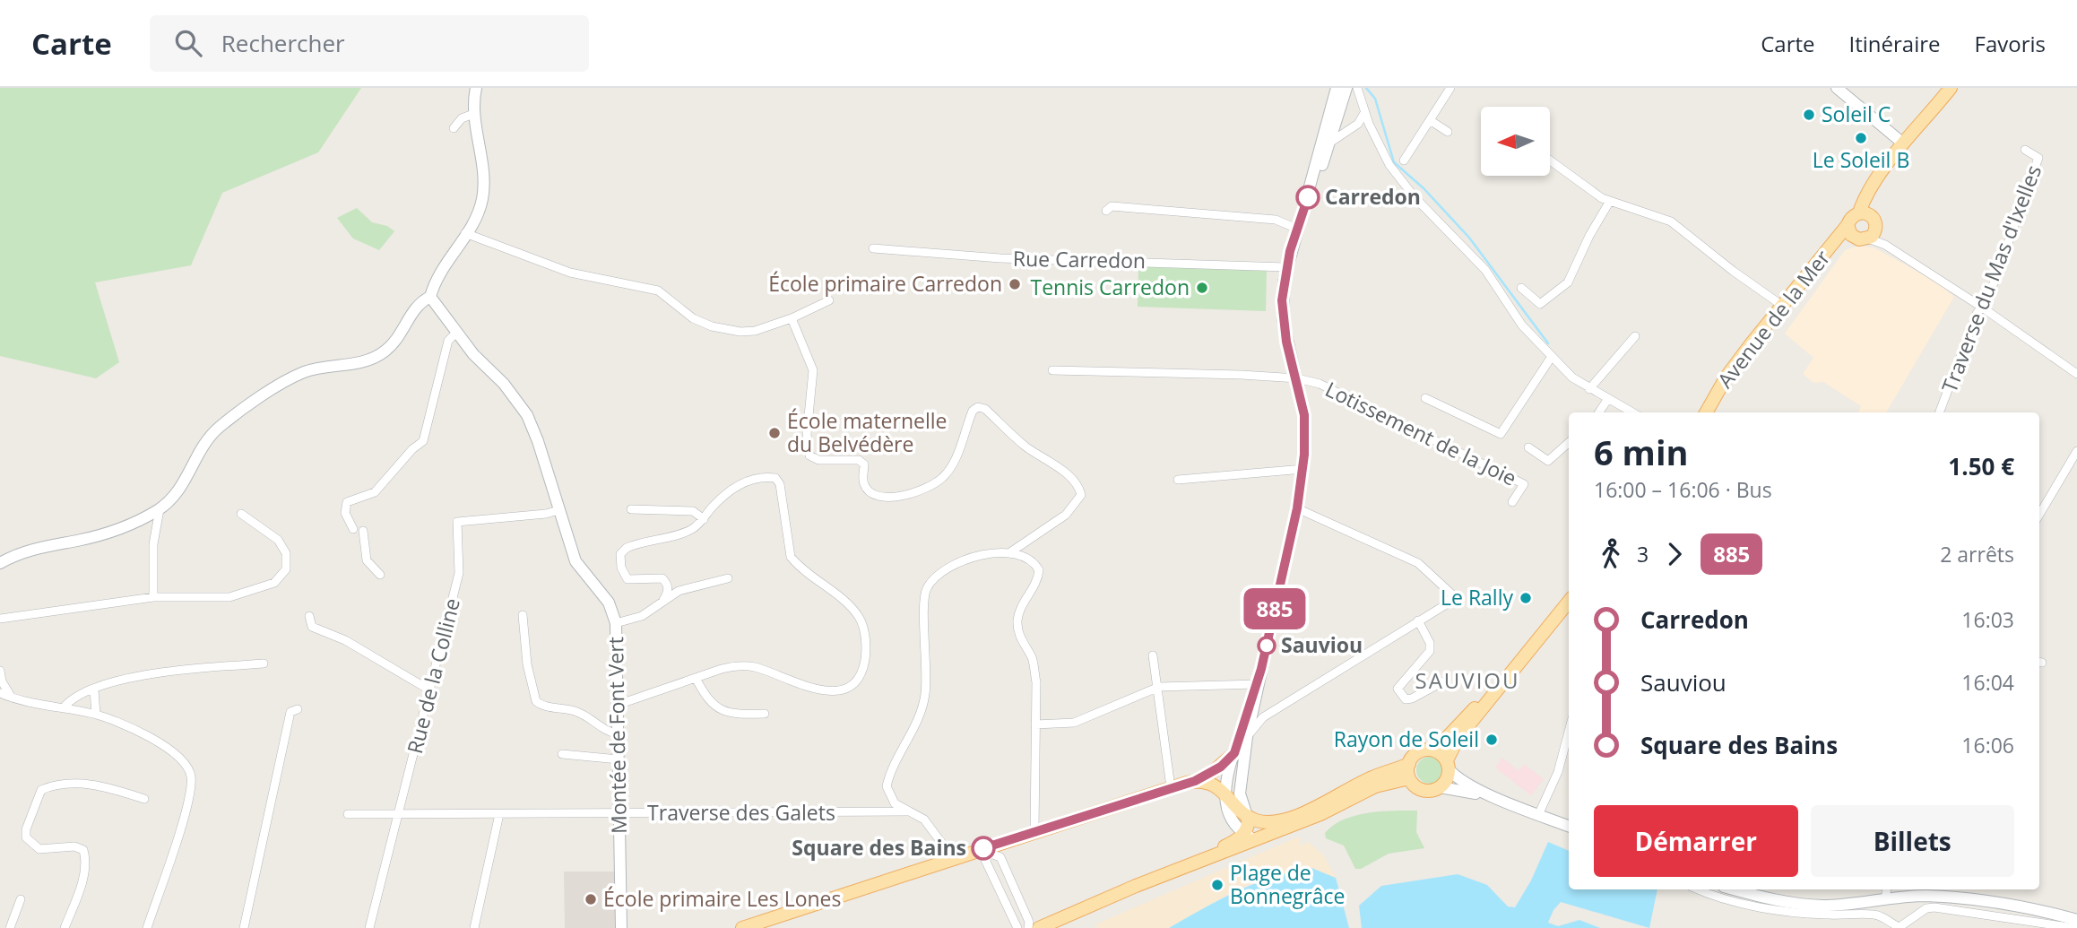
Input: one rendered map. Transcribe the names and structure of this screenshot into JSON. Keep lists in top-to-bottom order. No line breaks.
{"streets":{"main road":["Avenue de la Mer","Montée de Font Vert"],"street":["Rue Carredon","Traverse du Mas d'Ixelles","Lotissement de la Joie","Rue de la Colline","Traverse des Galets"]},"crossings":[["Rue de la Colline","Montée de Font Vert"],["Rue de la Colline","Traverse des Galets"],["Montée de Font Vert","Traverse des Galets"]],"districts":["SAUVIOU"],"places":["Soleil C","Le Soleil B","Carredon","École primaire Carredon","Tennis Carredon","École maternelle du Belvédère","Le Rally","Sauviou","Rayon de Soleil","Square des Bains","Plage de Bonnegrâce","École primaire Les Lones"],"lines":["bus line 885"],"north":"left","page":{"header":"Carte","search":"Rechercher","nav":["Carte","Itinéraire","Favoris"],"on_map":"885","heading":["6 min","16:00 – 16:06 · Bus","1.50 €"],"legs":["3","885","2 arrêts"],"list":[{"name":"Carredon","value":"16:03"},{"name":"Sauviou","value":"16:04"},{"name":"Square des Bains","value":"16:06"}],"buttons":["Démarrer","Billets"]}}
